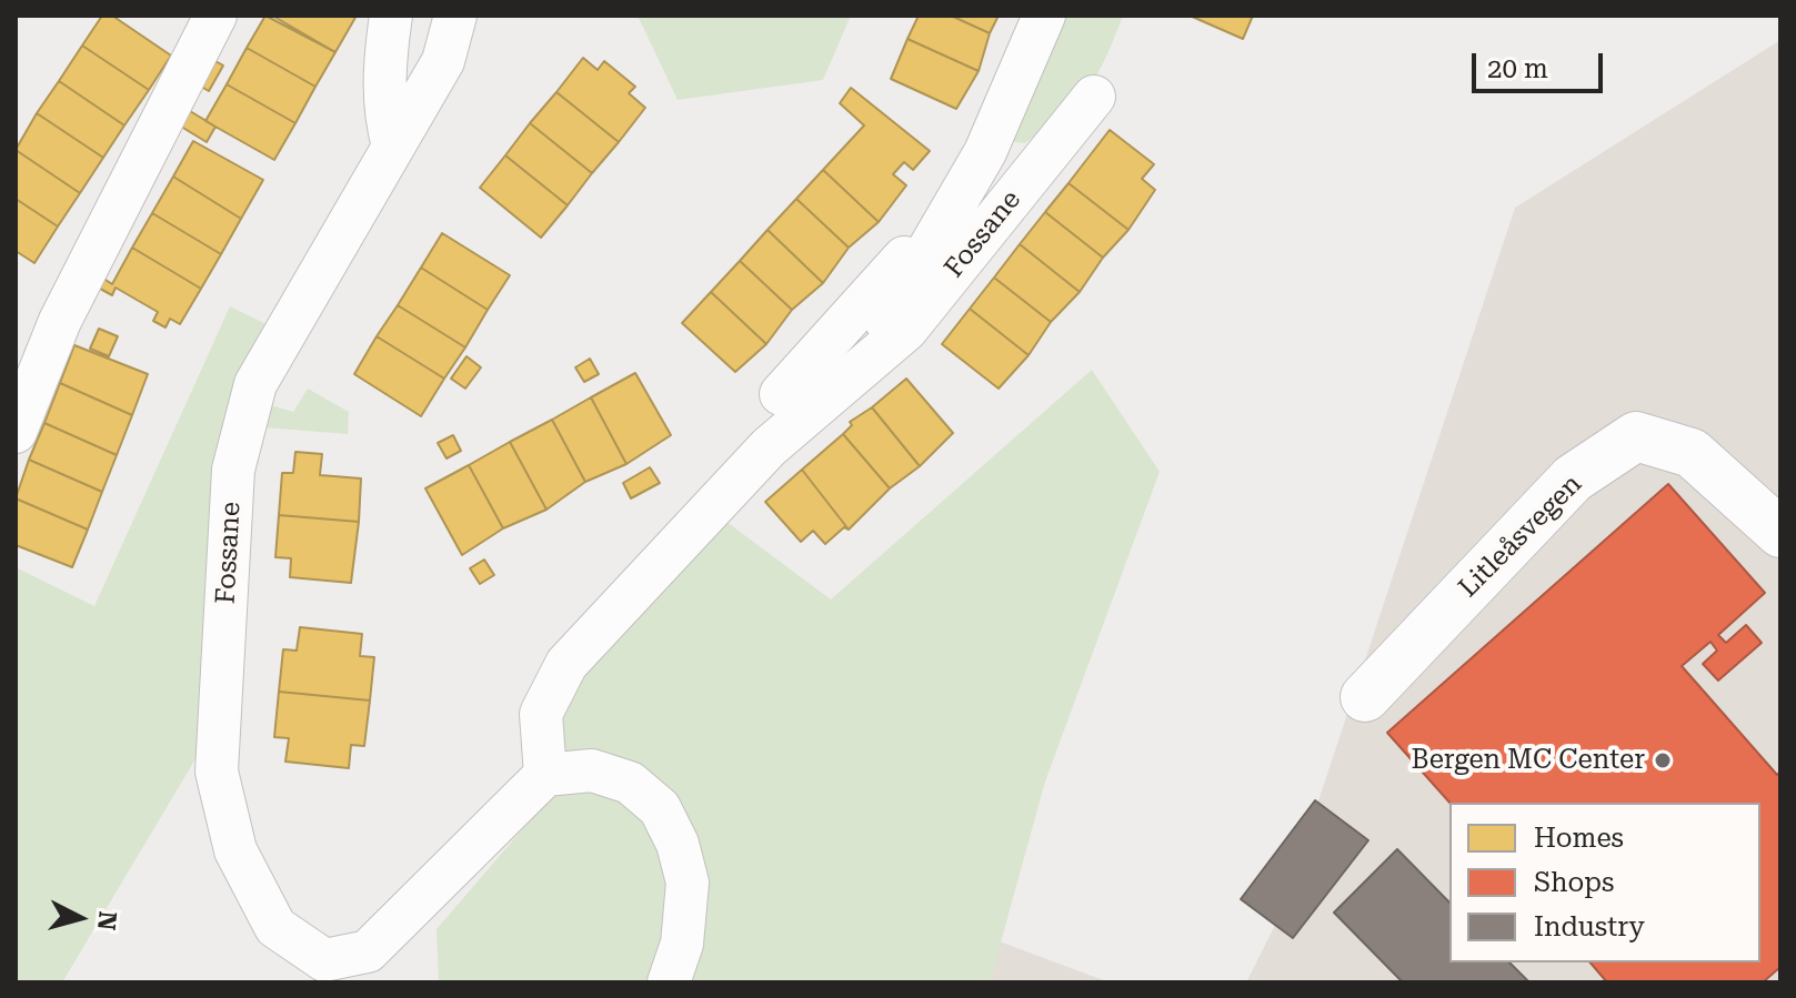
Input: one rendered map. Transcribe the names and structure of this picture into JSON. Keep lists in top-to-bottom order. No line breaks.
{"streets":{"street":["Fossane","Litleåsvegen"]},"places":["Bergen MC Center"],"legend":["Homes","Shops","Industry"],"scale_bar":"20 m","north":"right"}
